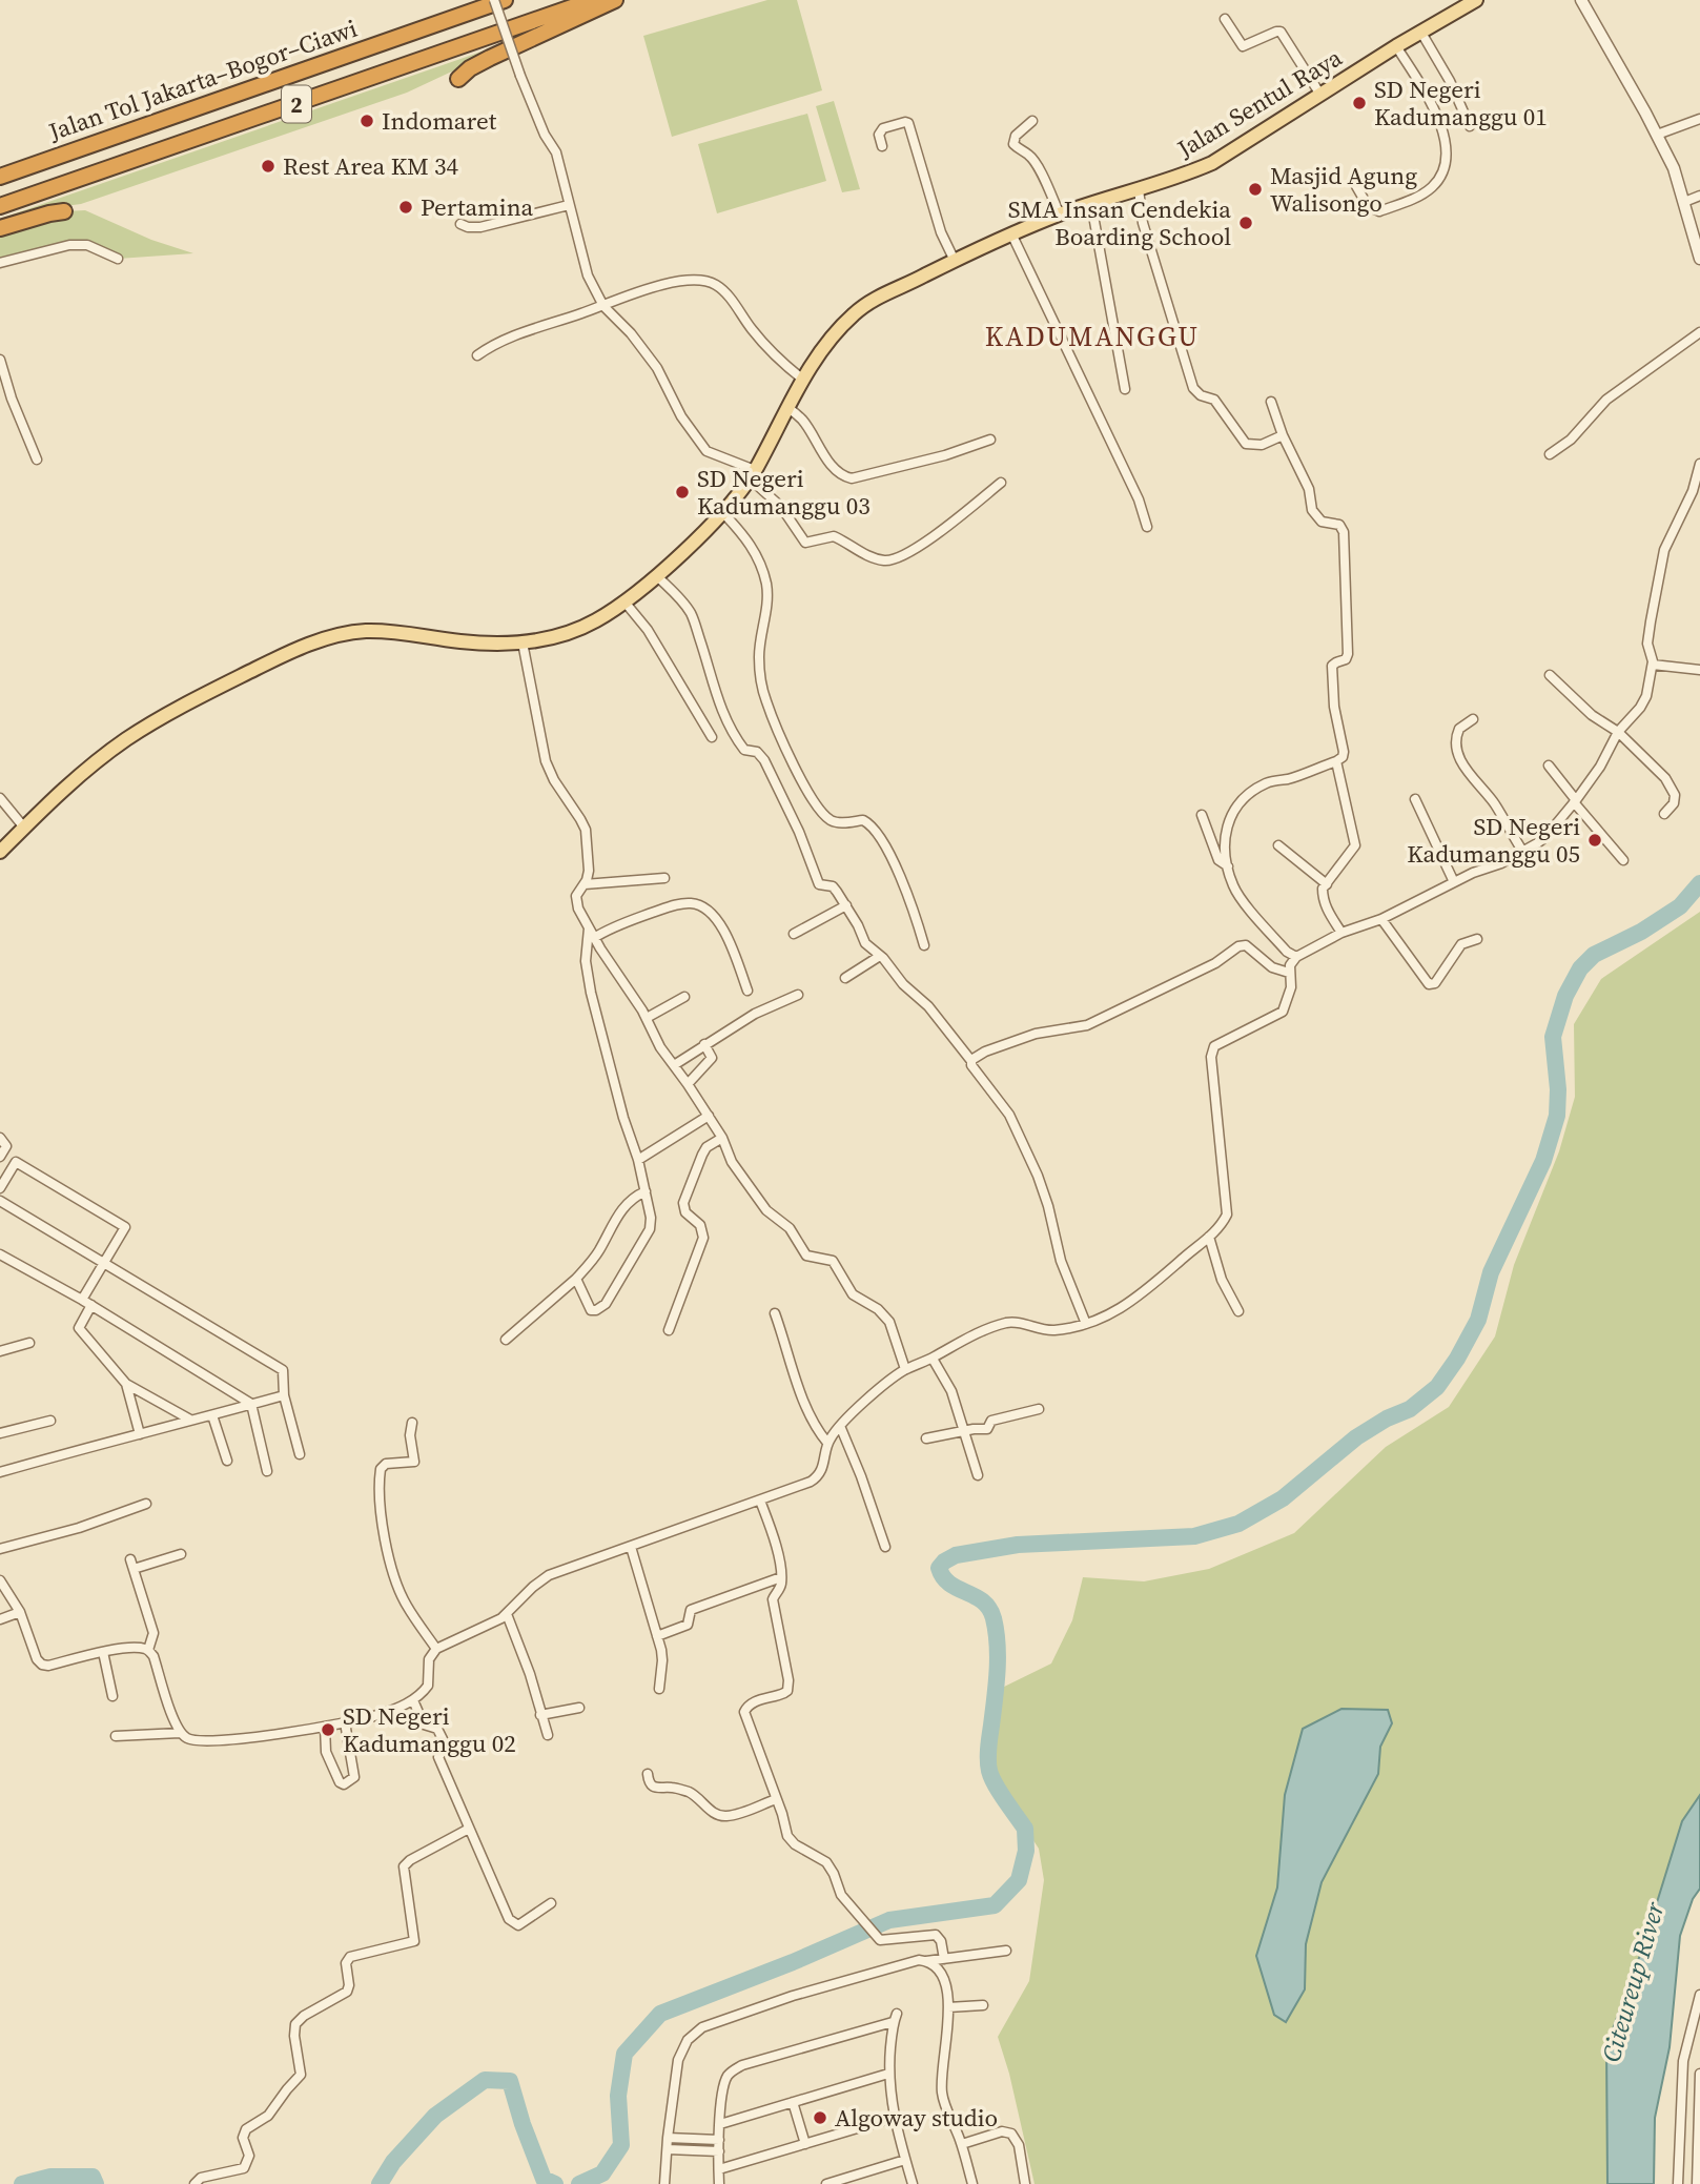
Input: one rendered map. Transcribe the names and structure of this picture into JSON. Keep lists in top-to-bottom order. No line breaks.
{"streets":{"highway":["Jalan Tol Jakarta–Bogor–Ciawi","2"],"main road":["Jalan Sentul Raya"]},"districts":["KADUMANGGU"],"water":["Citeureup River"],"places":["SD Negeri Kadumanggu 01","Indomaret","Rest Area KM 34","Masjid Agung Walisongo","Pertamina","SMA Insan Cendekia Boarding School","SD Negeri Kadumanggu 03","SD Negeri Kadumanggu 05","SD Negeri Kadumanggu 02","Algoway studio"]}
